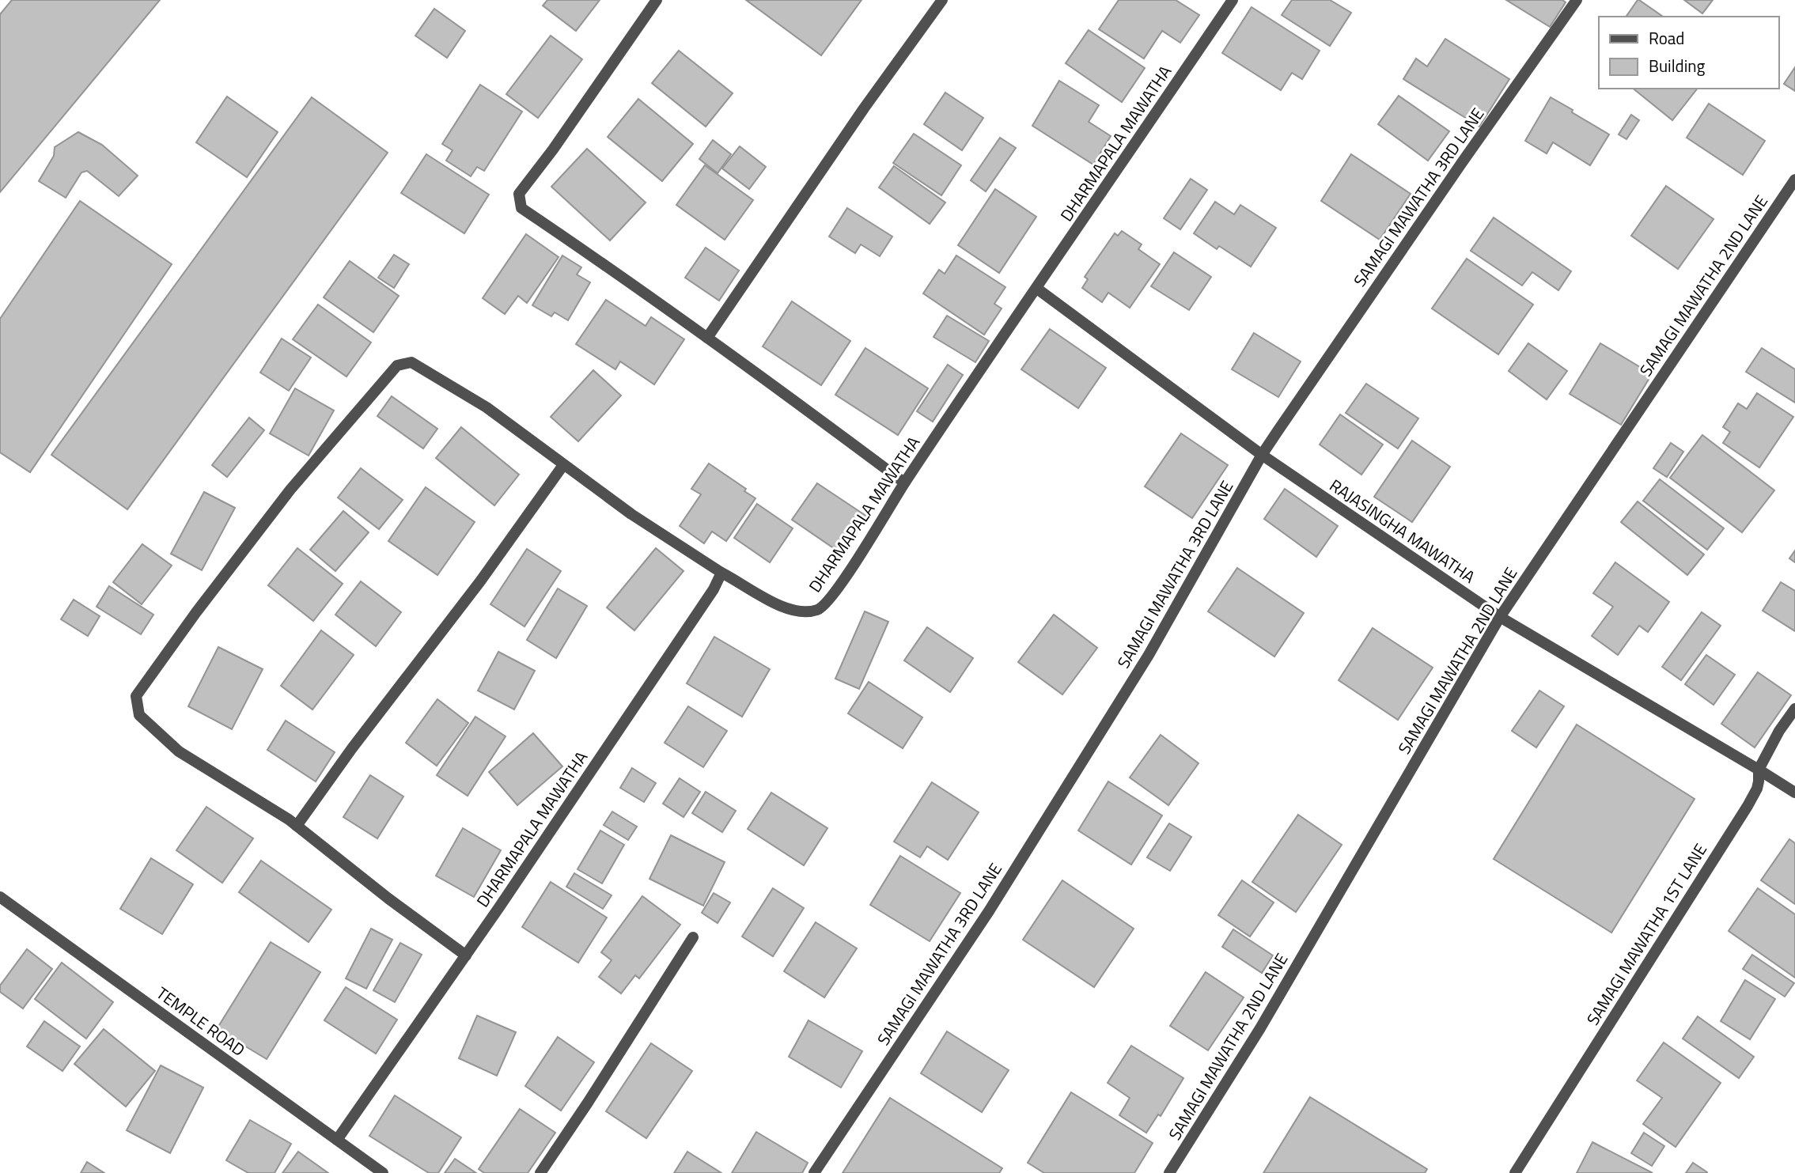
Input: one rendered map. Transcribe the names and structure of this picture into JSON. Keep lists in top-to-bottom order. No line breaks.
{"streets":{"street":["DHARMAPALA MAWATHA","SAMAGI MAWATHA 3RD LANE","SAMAGI MAWATHA 2ND LANE","RAJASINGHA MAWATHA","SAMAGI MAWATHA 1ST LANE","TEMPLE ROAD"]},"crossings":[["DHARMAPALA MAWATHA","RAJASINGHA MAWATHA"],["DHARMAPALA MAWATHA","TEMPLE ROAD"],["SAMAGI MAWATHA 3RD LANE","RAJASINGHA MAWATHA"],["SAMAGI MAWATHA 2ND LANE","RAJASINGHA MAWATHA"],["RAJASINGHA MAWATHA","SAMAGI MAWATHA 1ST LANE"]],"legend":["Road","Building"]}
